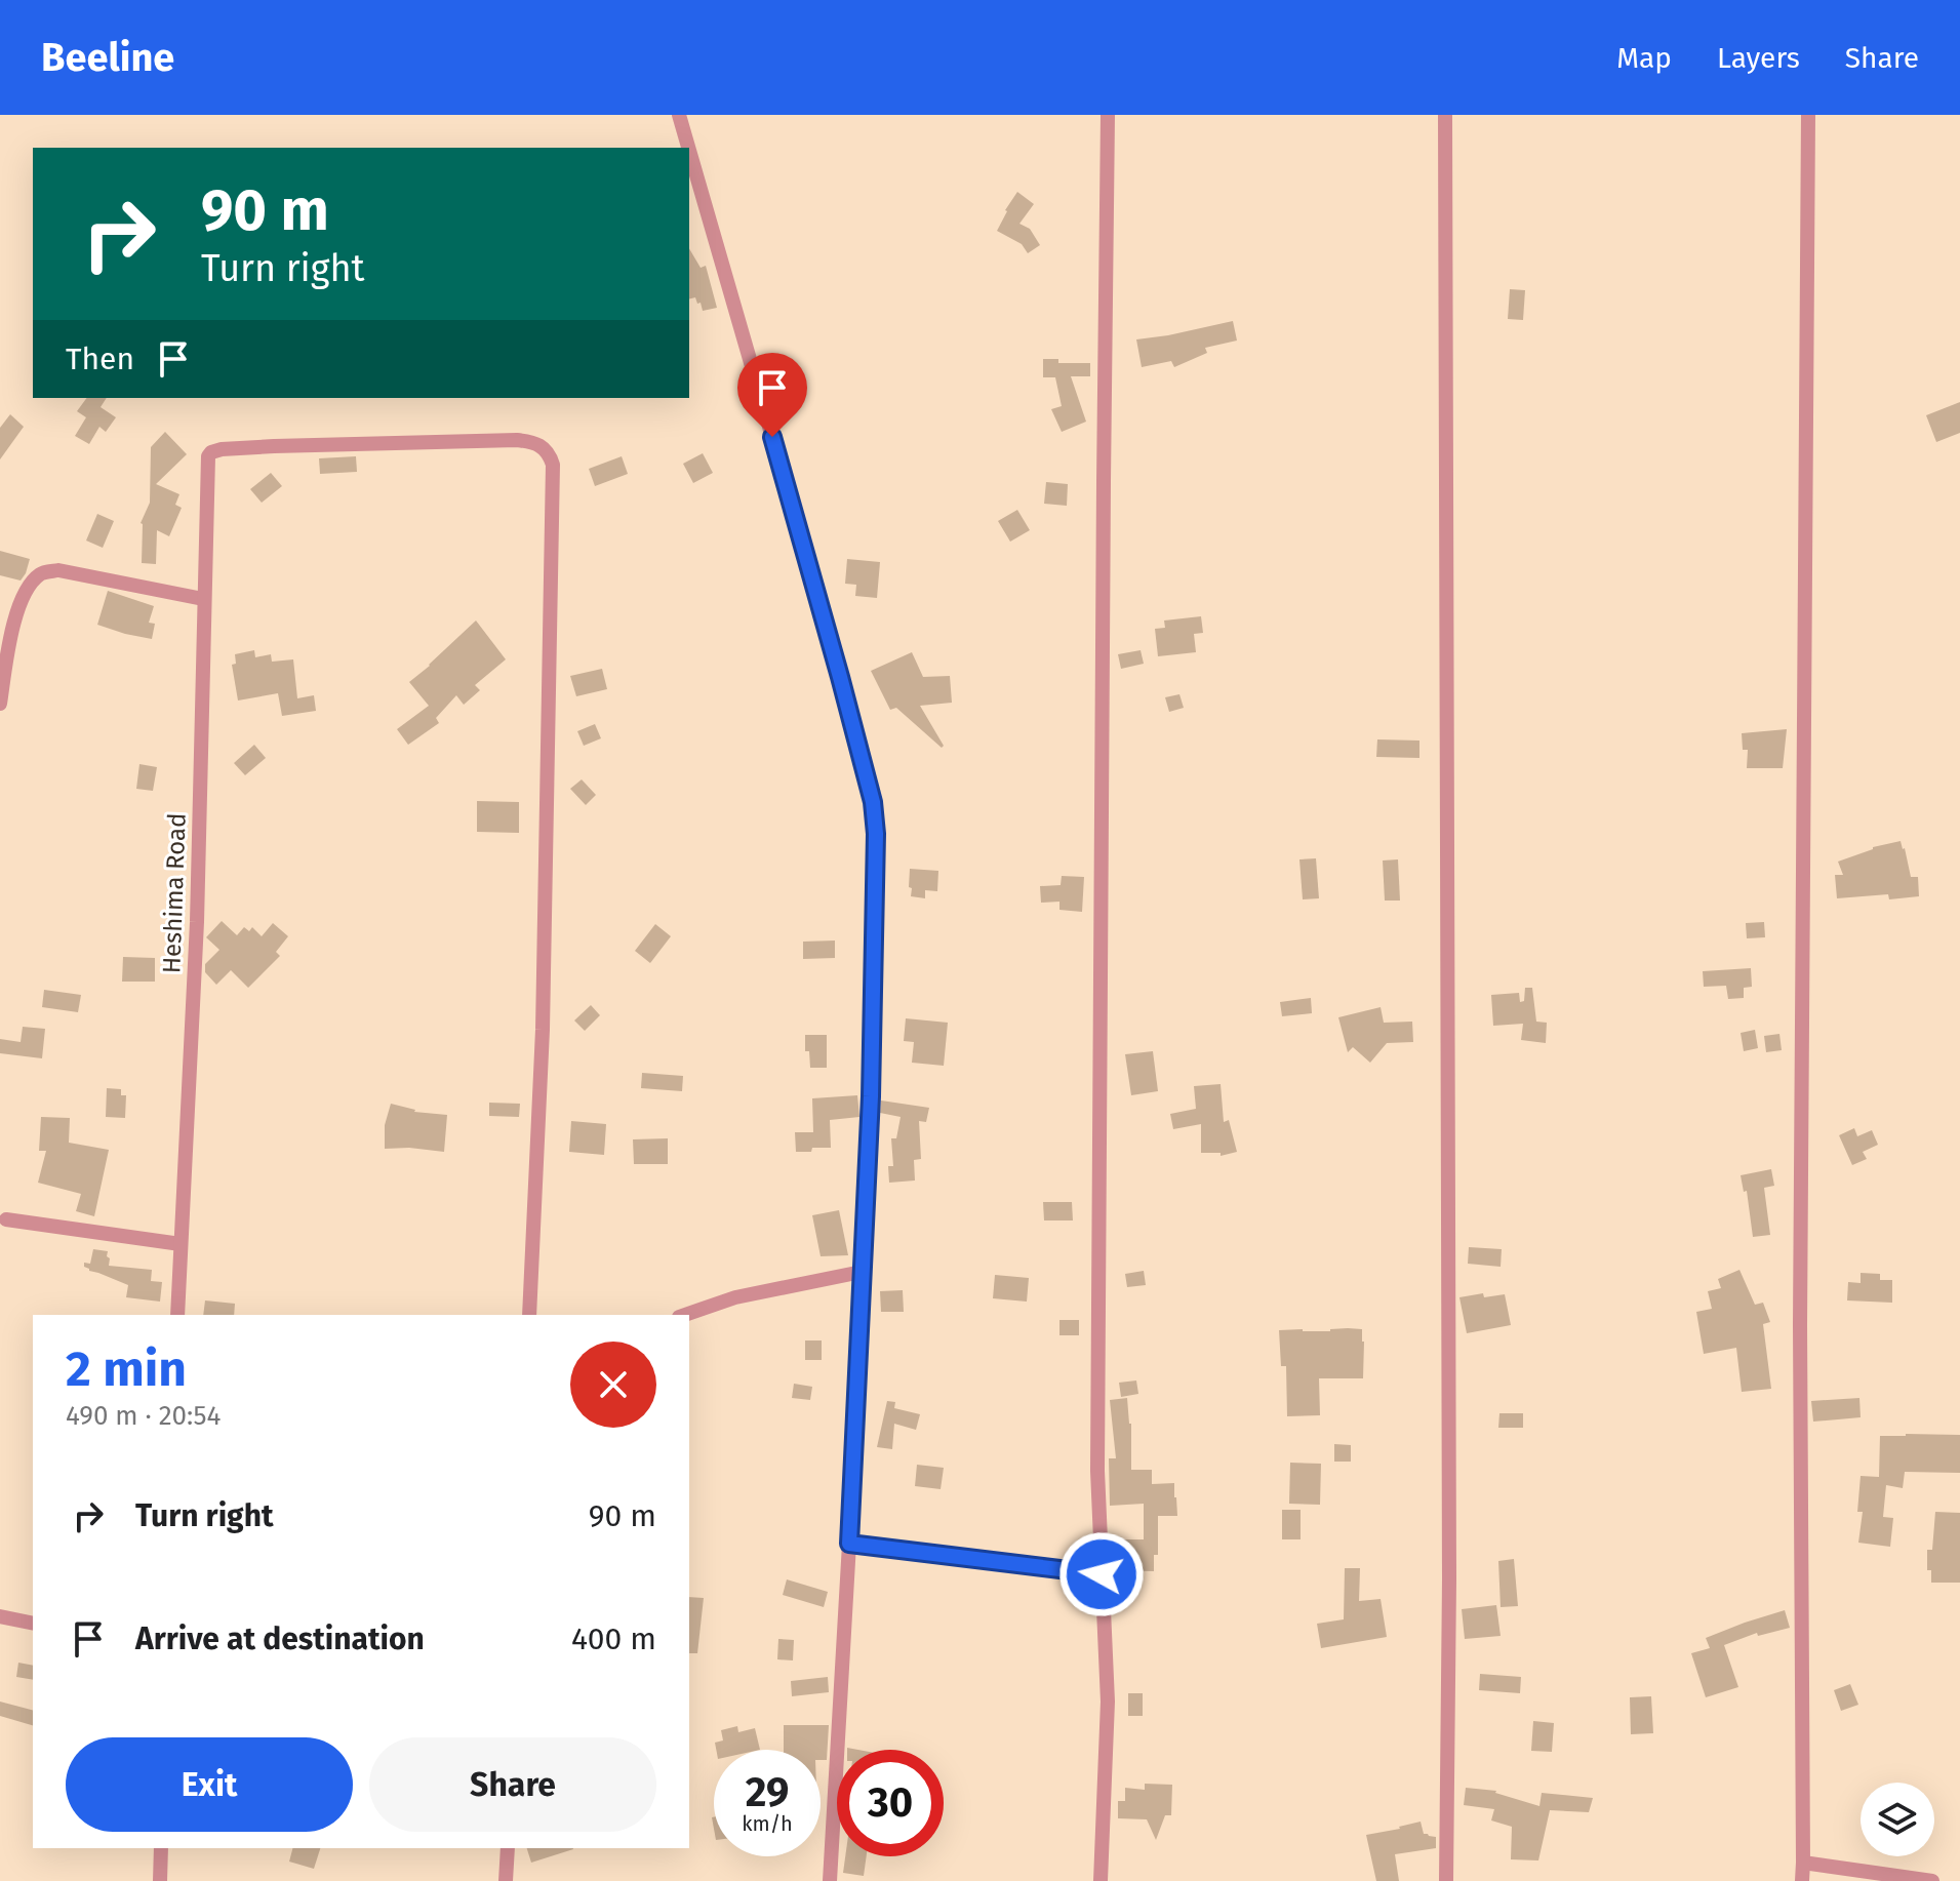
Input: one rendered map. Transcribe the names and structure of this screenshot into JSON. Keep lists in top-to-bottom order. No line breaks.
{"streets":{"street":["Heshima Road"]},"page":{"header":"Beeline","nav":["Map","Layers","Share"],"turn":["90 m","Turn right"],"then":"Then","heading":["2 min","490 m · 20:54"],"list":[{"name":"Turn right","value":"90 m"},{"name":"Arrive at destination","value":"400 m"}],"buttons":["Exit","Share"],"speed":"29 km/h","limit":"30"}}
